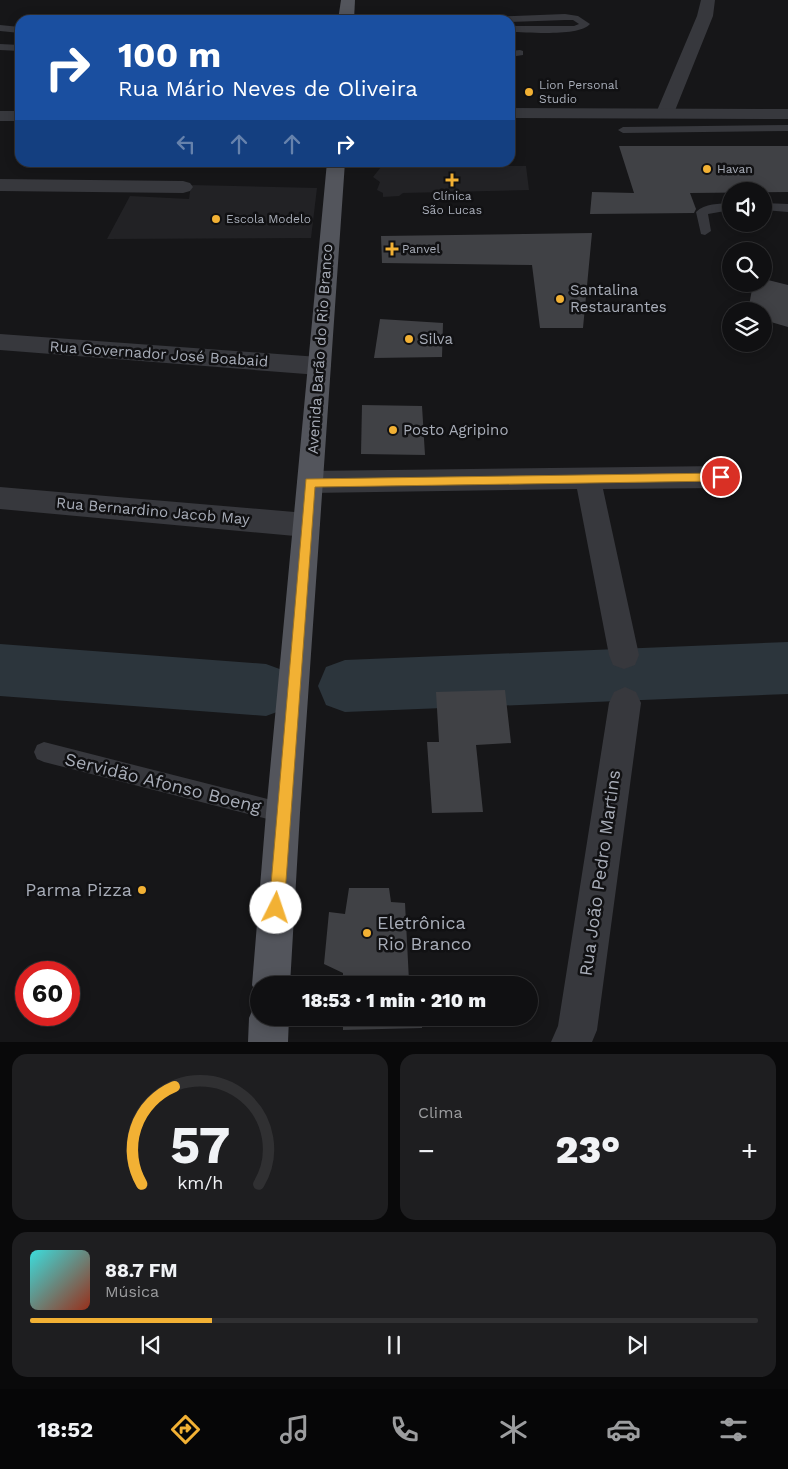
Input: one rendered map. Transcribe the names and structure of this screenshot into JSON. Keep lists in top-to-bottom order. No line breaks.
{"streets":{"main road":["Avenida Barão do Rio Branco"],"street":["Rua Governador José Boabaid","Rua Bernardino Jacob May","Rua João Pedro Martins"],"lane":["Servidão Afonso Boeng"]},"crossings":[["Avenida Barão do Rio Branco","Rua Governador José Boabaid"],["Avenida Barão do Rio Branco","Rua Bernardino Jacob May"],["Avenida Barão do Rio Branco","Servidão Afonso Boeng"]],"places":{"other":["Lion Personal Studio","Havan","Escola Modelo","Santalina Restaurantes","Silva","Posto Agripino","Parma Pizza","Eletrônica Rio Branco"],"health":["Clínica São Lucas","Panvel"]},"page":{"turn":["100 m","Rua Mário Neves de Oliveira"],"limit":"60","trip":"18:53 · 1 min · 210 m","tile":"Clima","heat":["−","23°","+"],"song":["88.7 FM","Música"],"tabs":"18:52","gauge":["57","km/h"]}}
